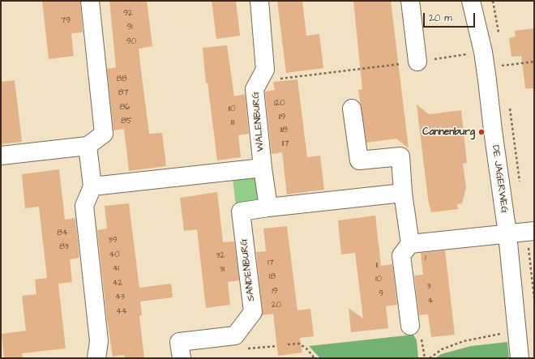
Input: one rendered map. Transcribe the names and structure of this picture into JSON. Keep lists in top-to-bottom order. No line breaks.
{"streets":{"street":["WALENBURG","DE JAGERWEG","SANDENBURG"]},"places":["Cannenburg"],"house_numbers":["92","79","91","90","88","87","120","86","110","119","85","111","118","117","84","39","83","40","32","1","17","11","41","31","18","10","42","3","19","9","43","4","20","44"],"scale_bar":"20 m"}
